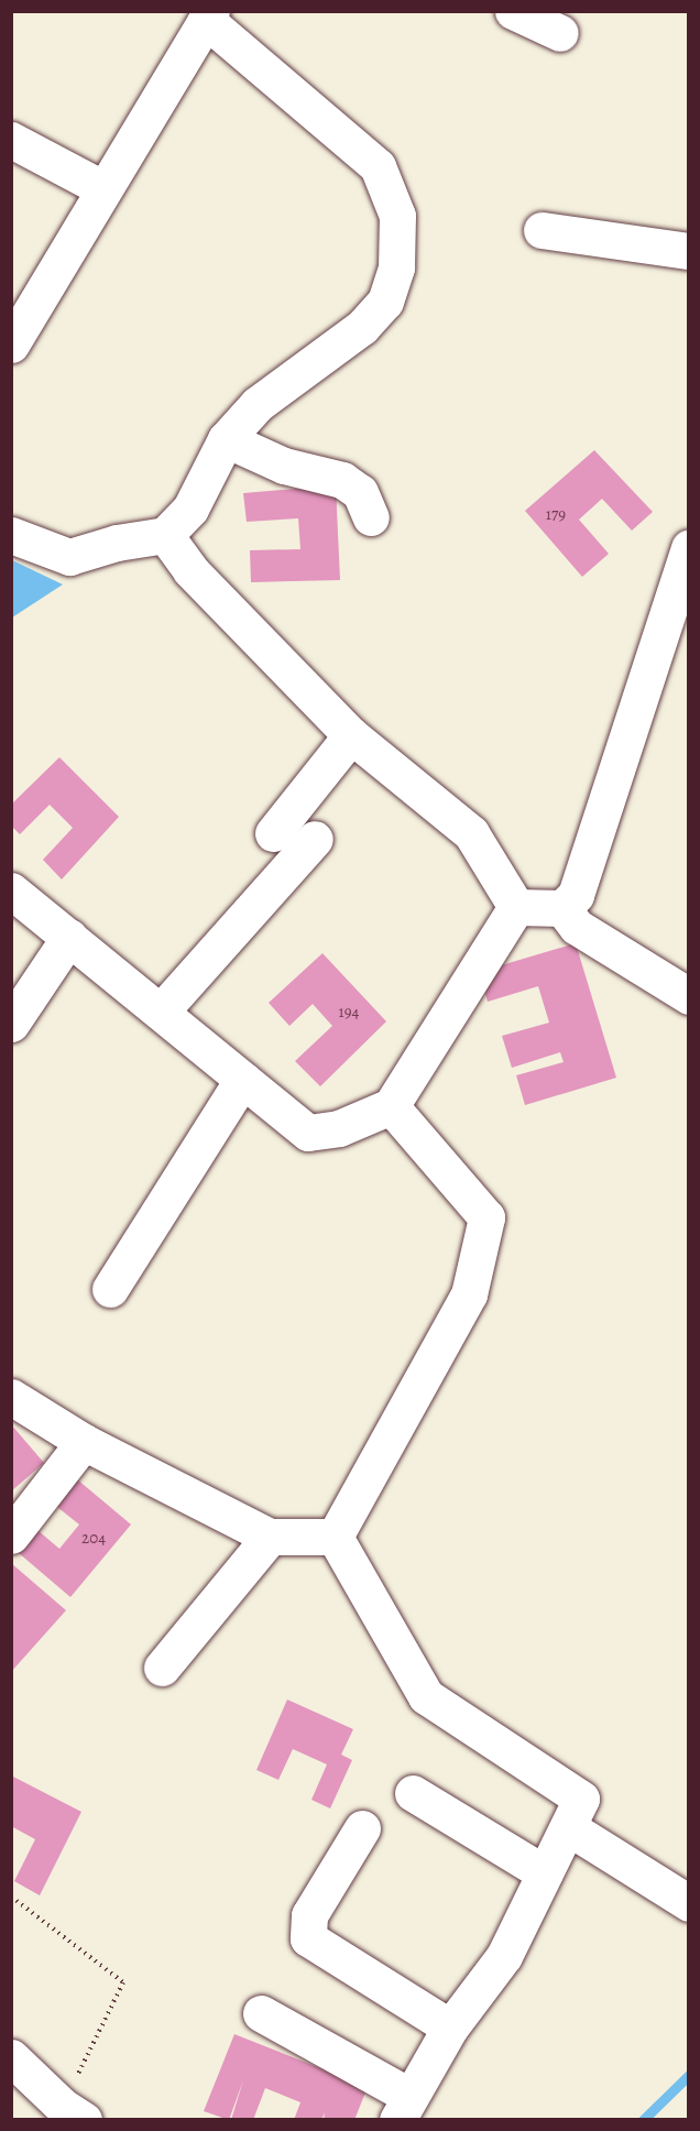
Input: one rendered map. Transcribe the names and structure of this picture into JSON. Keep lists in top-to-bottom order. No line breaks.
{"house_numbers":["179","194","204"]}
